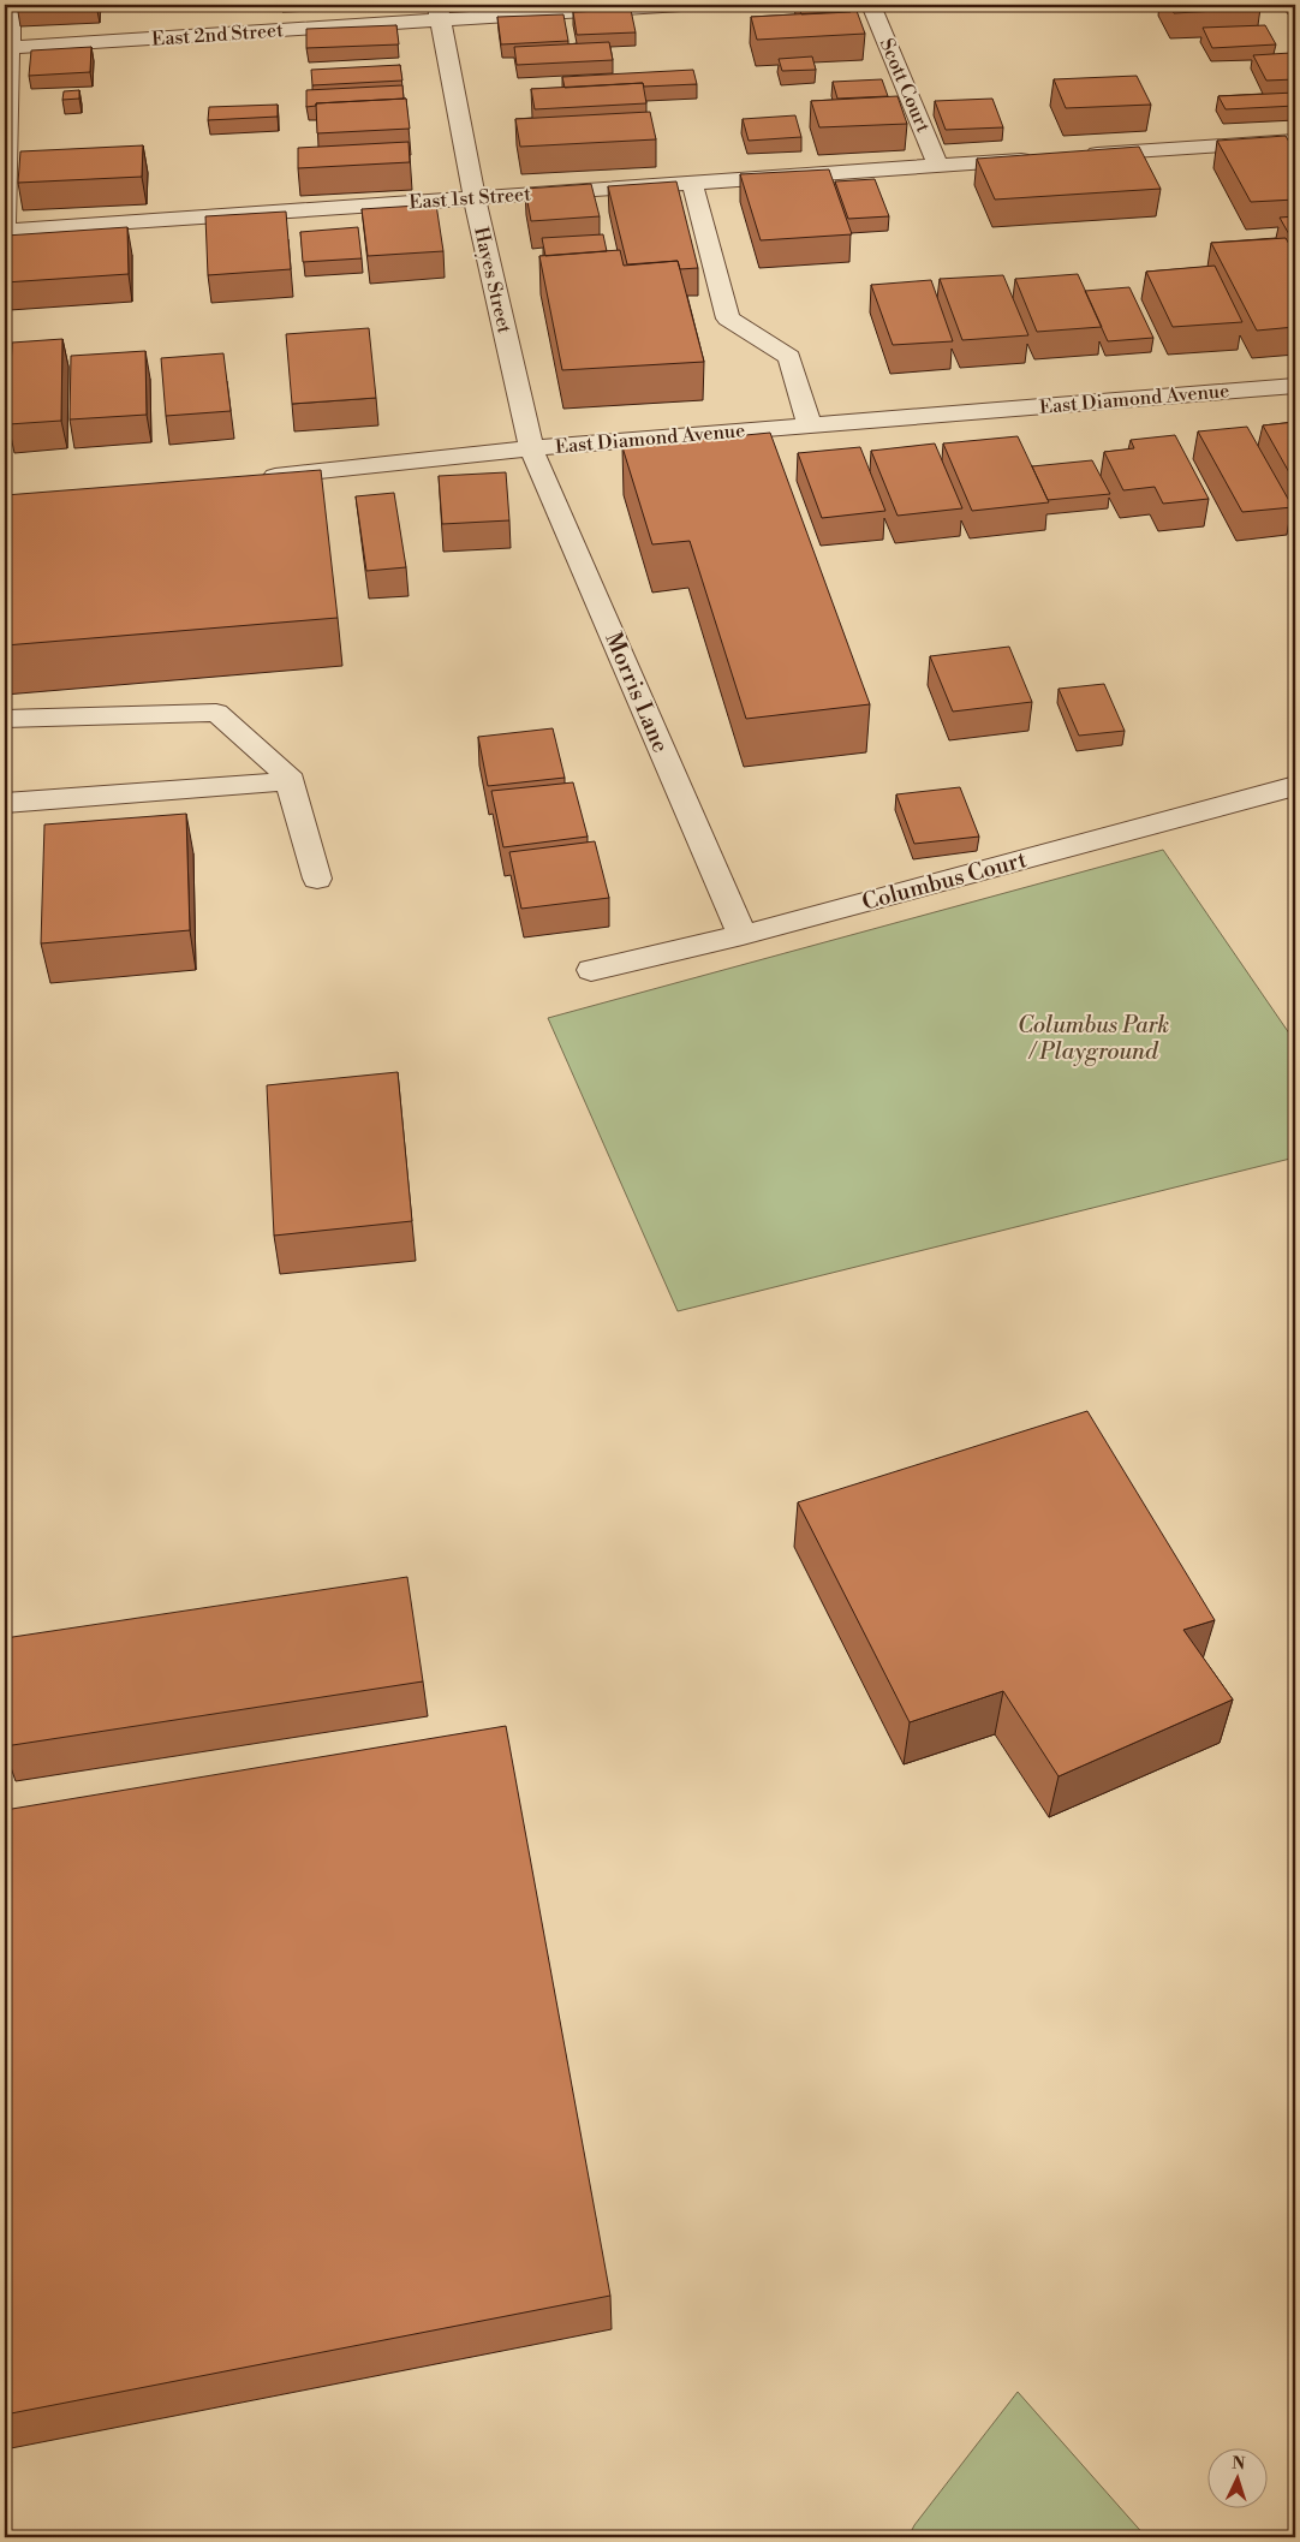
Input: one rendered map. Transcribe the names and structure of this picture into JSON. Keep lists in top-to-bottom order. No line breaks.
{"streets":{"street":["East 2nd Street","Scott Court","East 1st Street","Hayes Street","East Diamond Avenue","Morris Lane","Columbus Court"]},"crossings":[["East 2nd Street","Hayes Street"],["Scott Court","East 1st Street"],["East 1st Street","Hayes Street"],["Hayes Street","East Diamond Avenue"],["Hayes Street","Morris Lane"],["East Diamond Avenue","Morris Lane"],["Morris Lane","Columbus Court"]],"parks":["Columbus Park / Playground"],"north":"top"}
